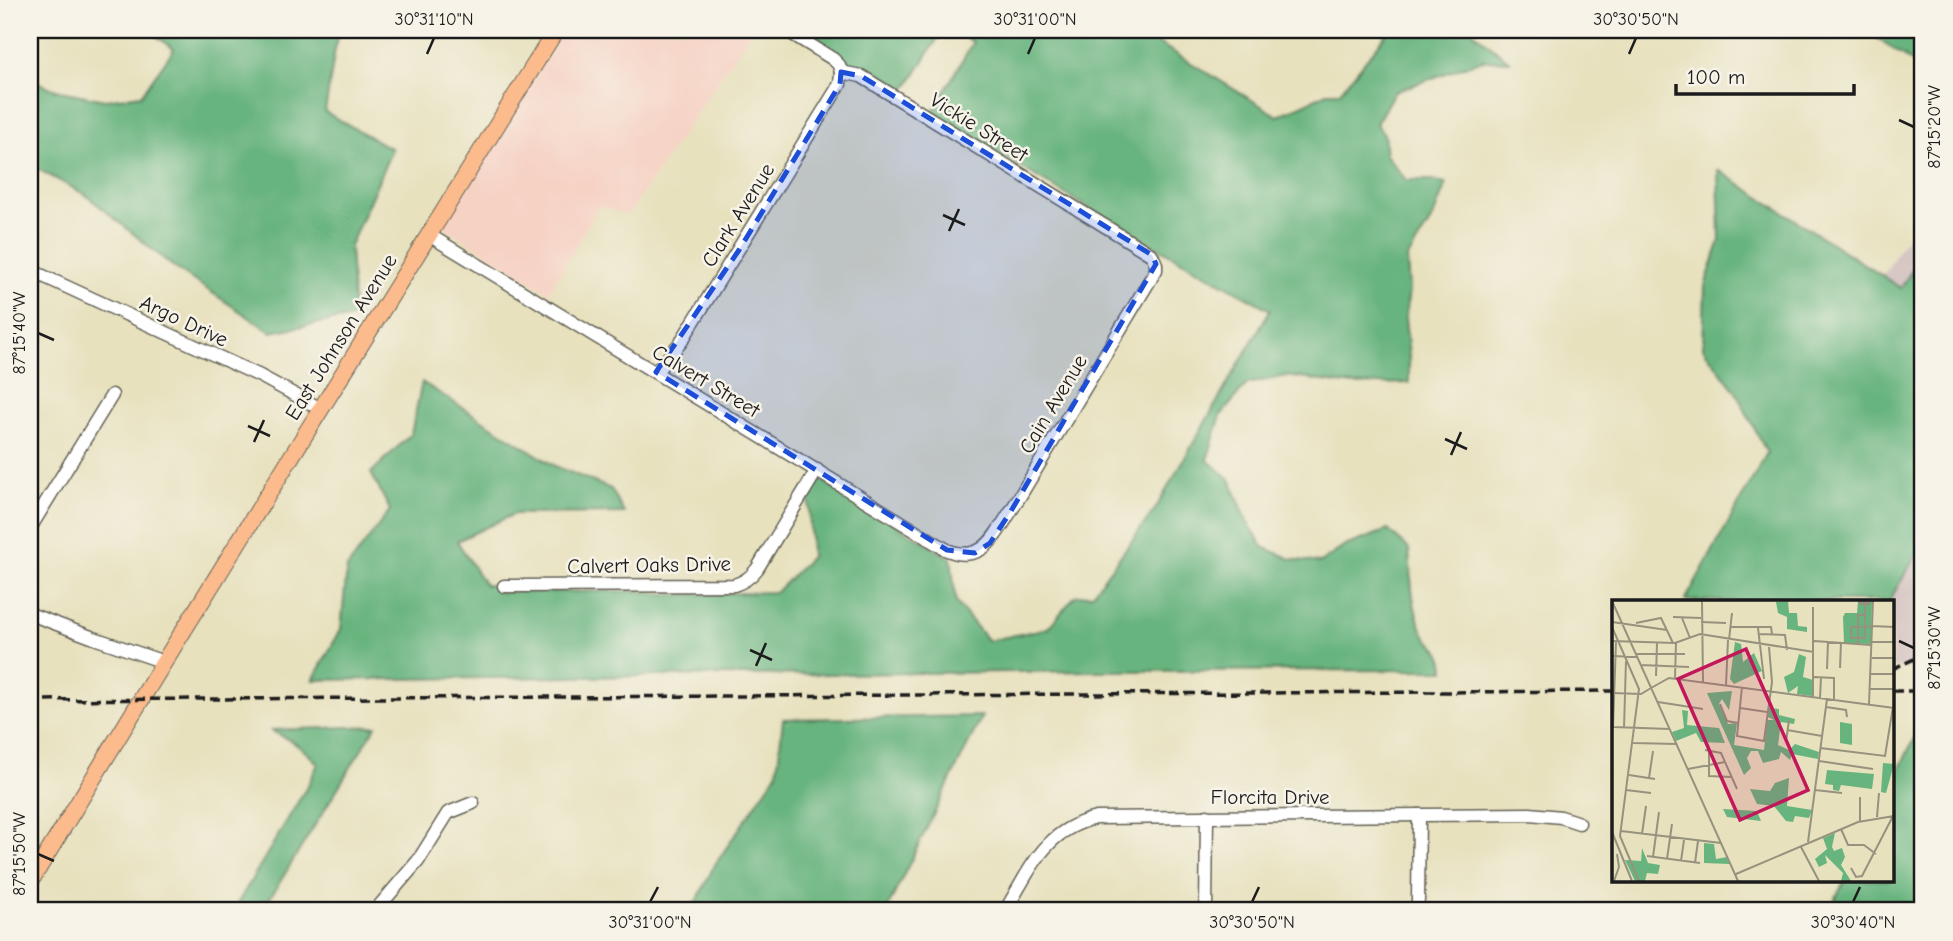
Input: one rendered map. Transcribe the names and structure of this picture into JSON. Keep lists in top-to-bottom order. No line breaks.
{"streets":{"main road":["East Johnson Avenue"],"street":["Vickie Street","Clark Avenue","Argo Drive","Calvert Street","Cain Avenue","Calvert Oaks Drive","Florcita Drive"]},"crossings":[["Vickie Street","Clark Avenue"],["Vickie Street","Cain Avenue"],["Clark Avenue","Calvert Street"],["Argo Drive","East Johnson Avenue"],["East Johnson Avenue","Calvert Street"],["Calvert Street","Cain Avenue"],["Calvert Street","Calvert Oaks Drive"]],"scale_bar":"100 m","coordinates":["30°31'10\"N","30°31'00\"N","30°30'50\"N","87°15'20\"W","87°15'40\"W","87°15'30\"W","87°15'50\"W","30°30'40\"N"]}
